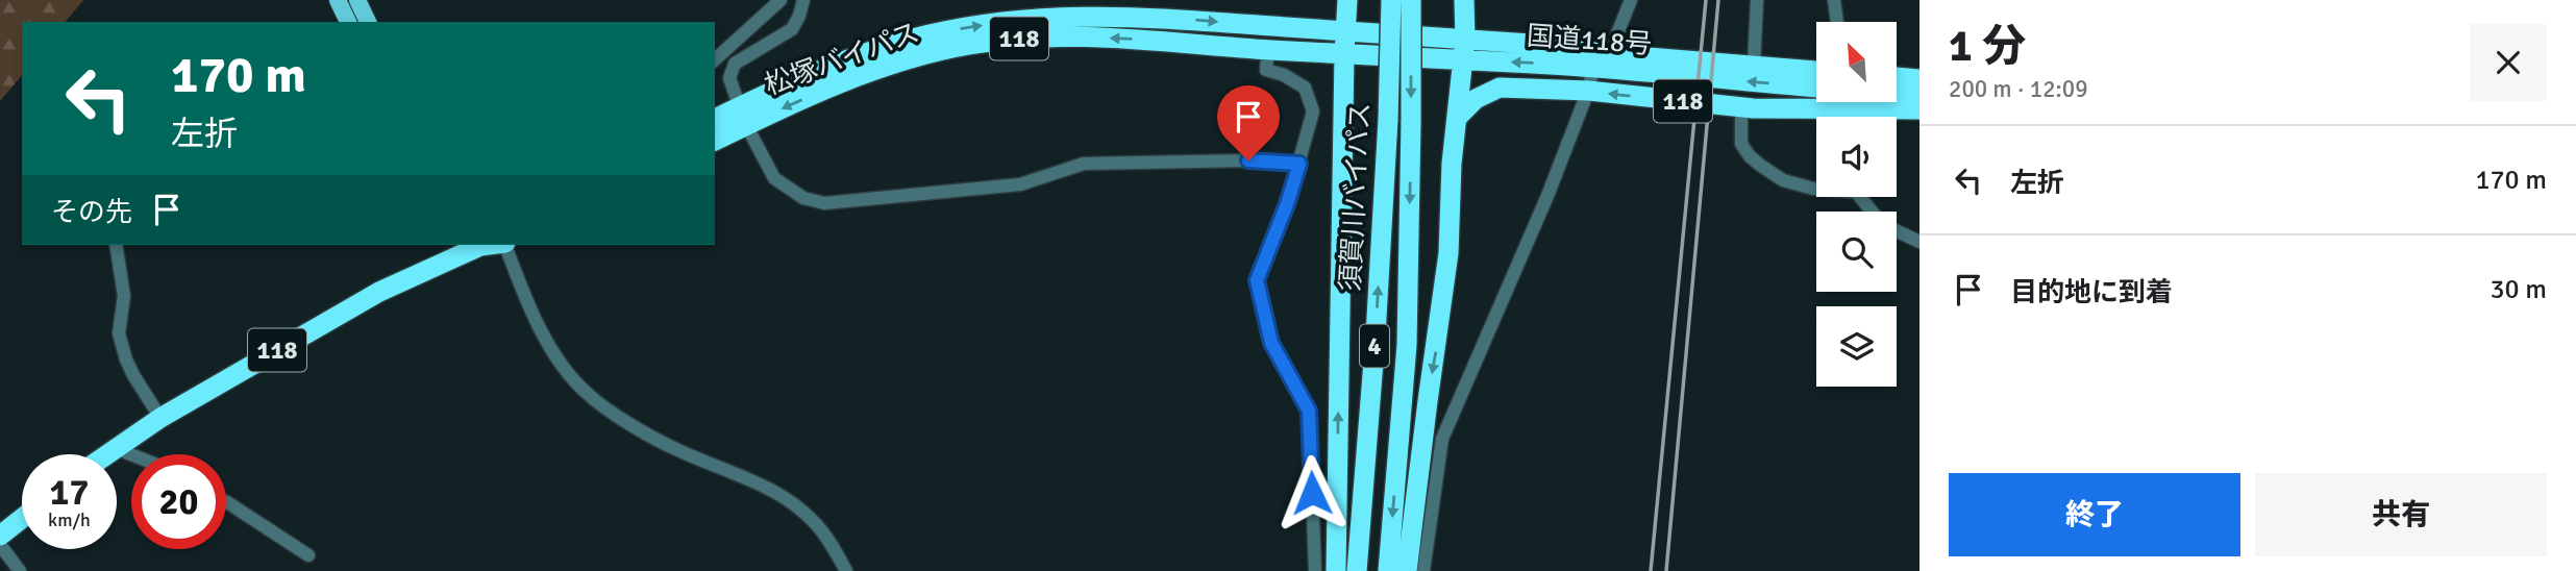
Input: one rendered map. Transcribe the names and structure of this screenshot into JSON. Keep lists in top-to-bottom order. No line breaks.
{"streets":{"highway":["118","国道118号","松塚バイパス","須賀川バイパス","4"]},"crossings":[["国道118号","松塚バイパス"]],"north":"top left","page":{"heading":["1 分","200 m · 12:09"],"turn":["170 m","左折"],"list":[{"name":"左折","value":"170 m"},{"name":"目的地に到着","value":"30 m"}],"then":"その先","speed":"17 km/h","limit":"20","buttons":["終了","共有"]}}
